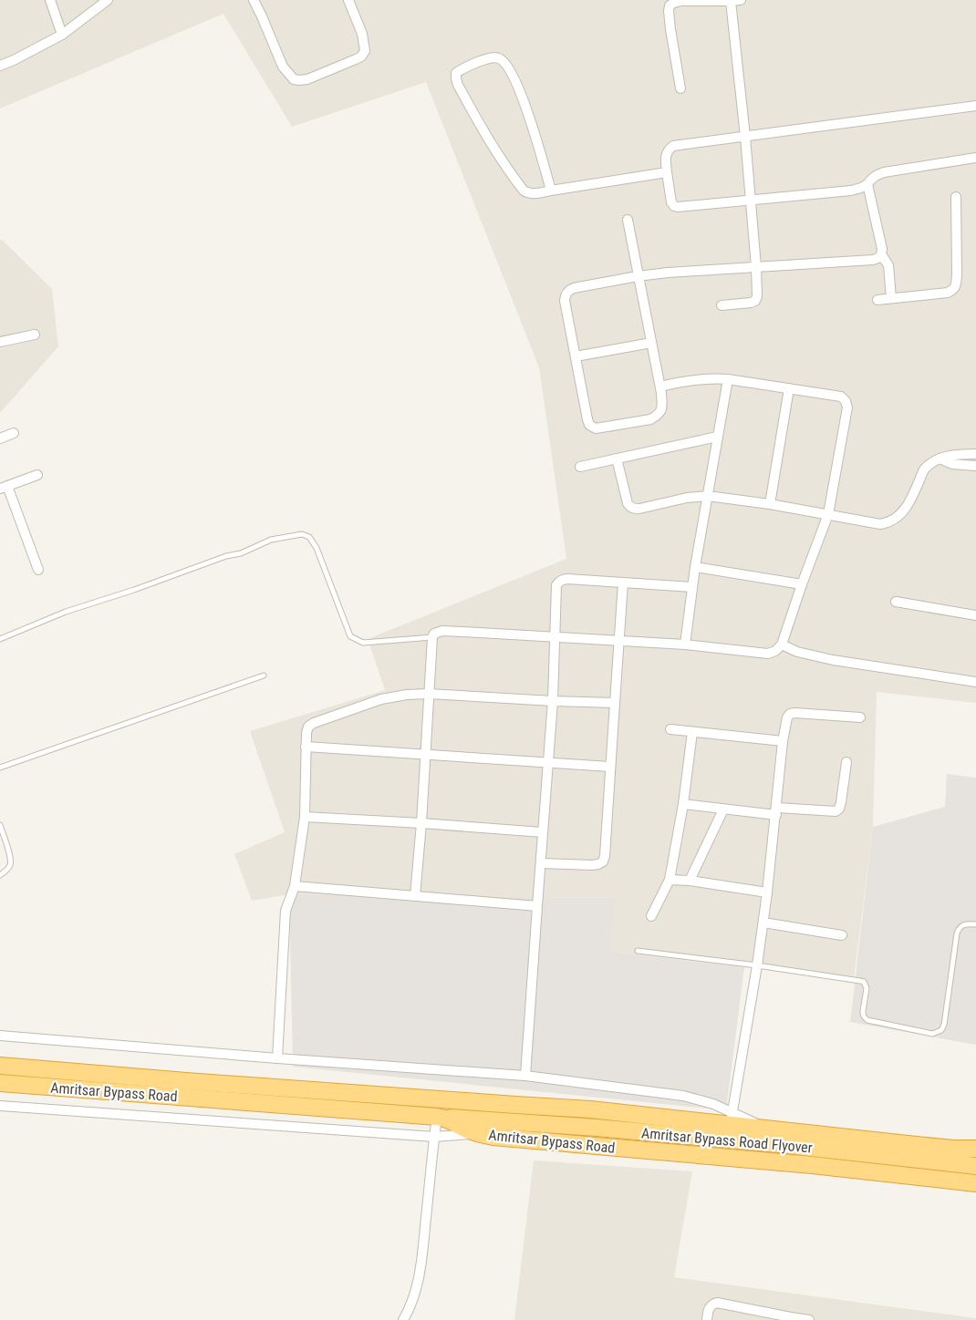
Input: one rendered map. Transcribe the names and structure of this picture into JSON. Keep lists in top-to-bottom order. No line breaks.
{"streets":{"highway":["Amritsar Bypass Road","Amritsar Bypass Road Flyover"]},"crossings":[["Amritsar Bypass Road","Amritsar Bypass Road Flyover"]]}
